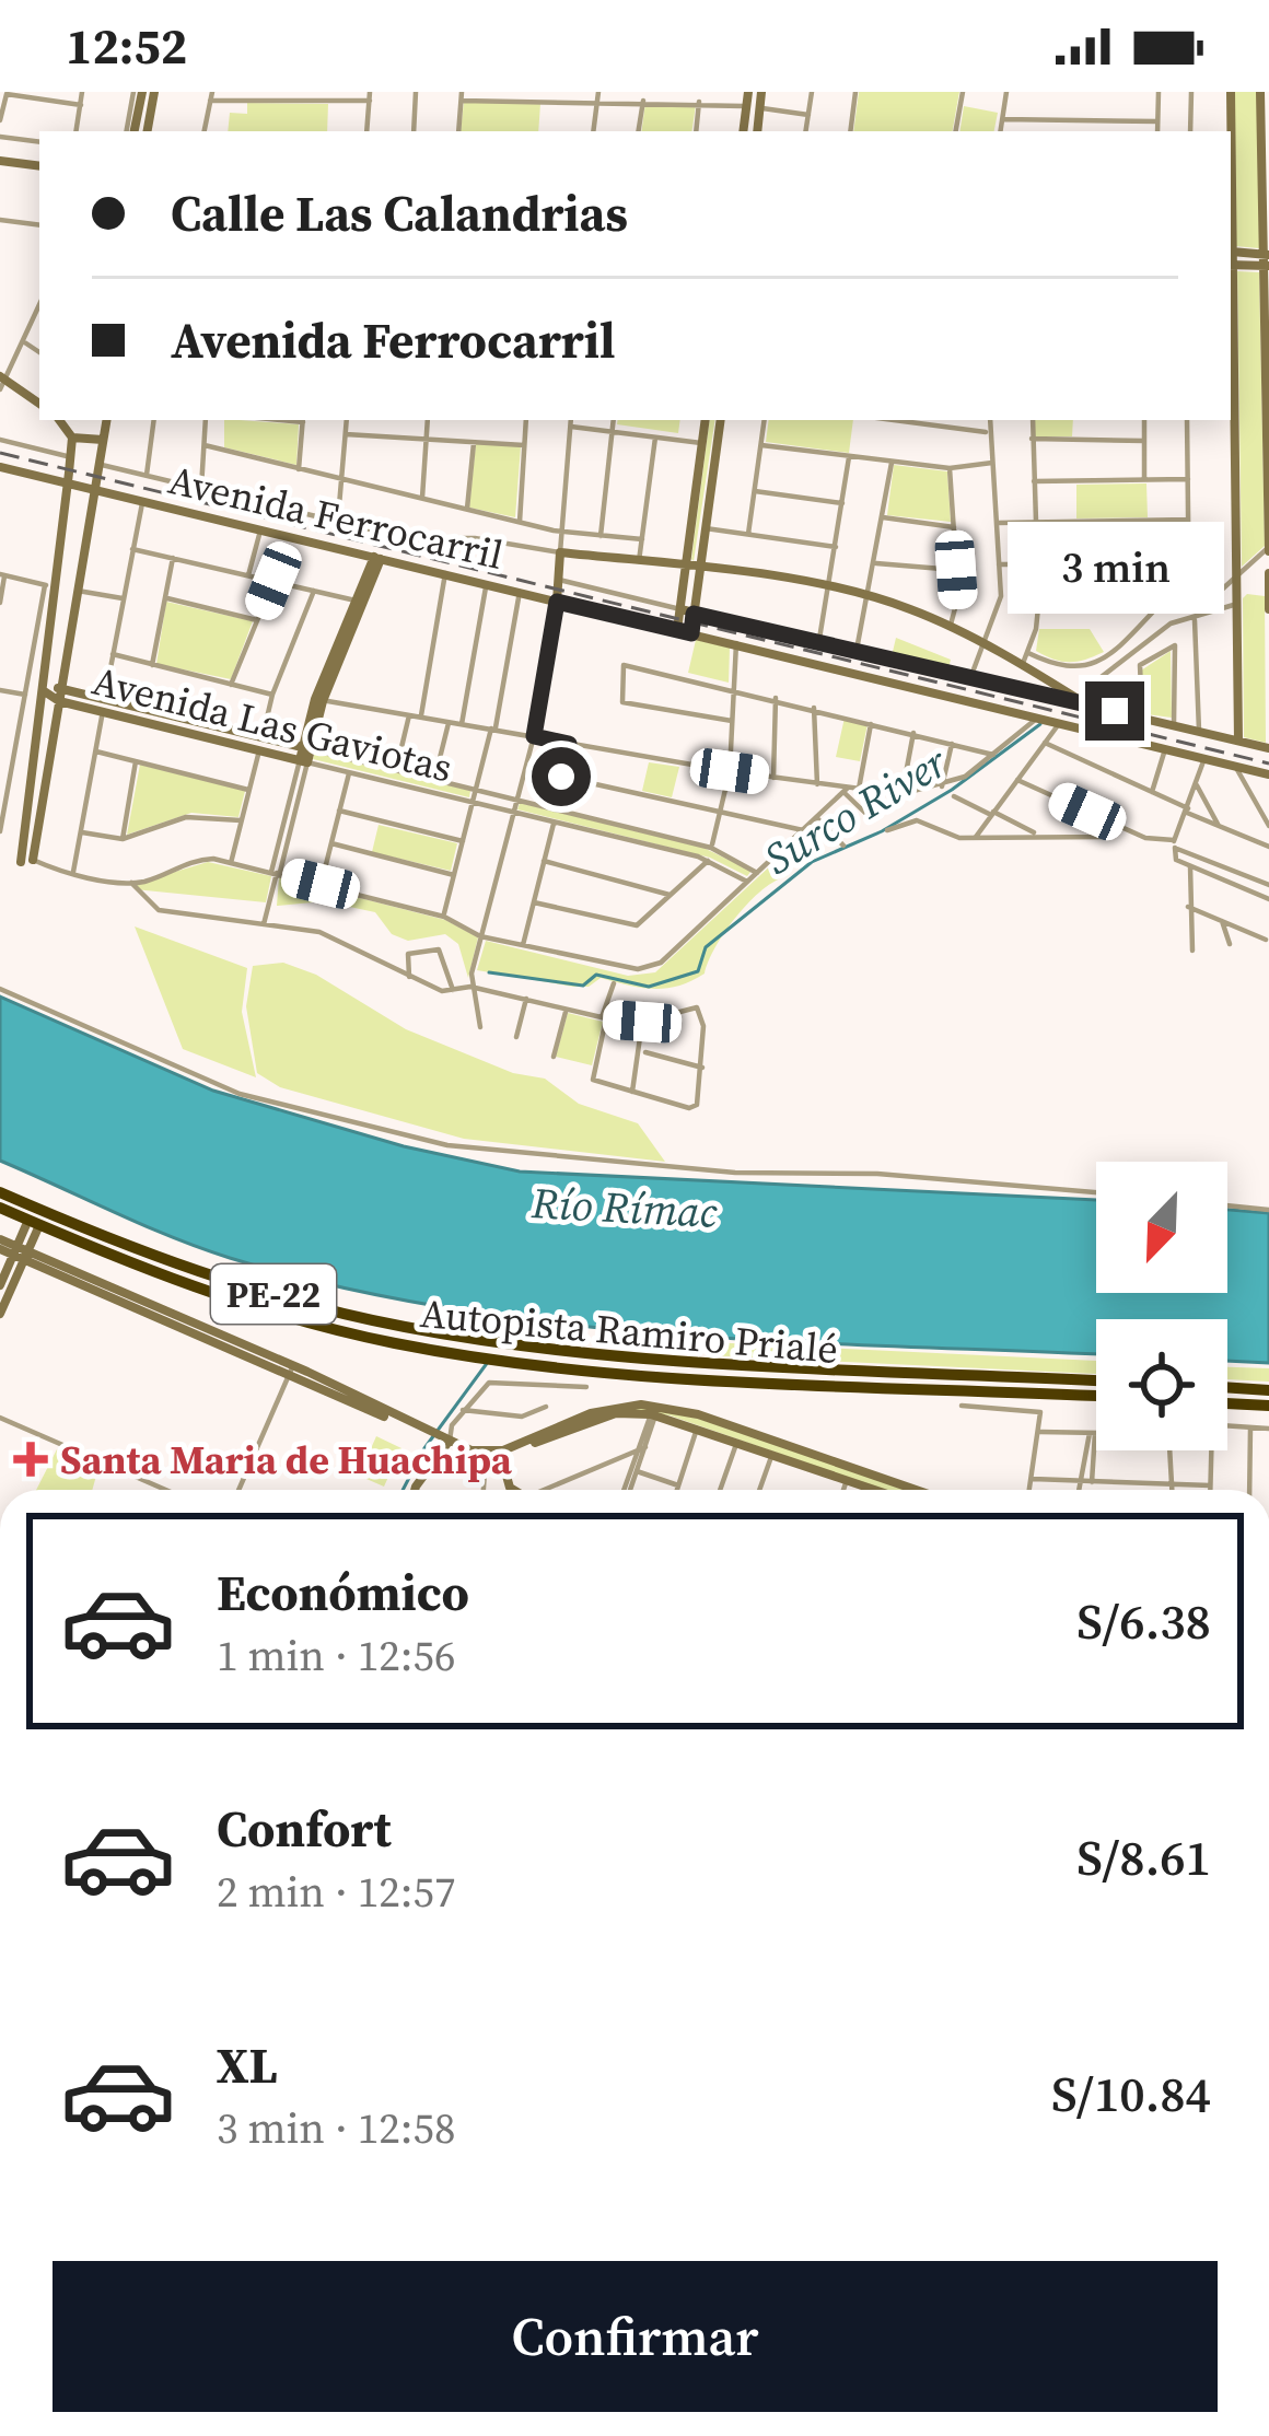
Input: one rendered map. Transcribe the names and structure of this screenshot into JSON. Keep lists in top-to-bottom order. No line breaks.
{"streets":{"highway":["PE-22","Autopista Ramiro Prialé"],"street":["Avenida Ferrocarril","Avenida Las Gaviotas"]},"water":["Surco River","Río Rímac"],"places":{"health":["Santa Maria de Huachipa"]},"north":"bottom left","page":{"status":"12:52","banner":["Calle Las Calandrias","Avenida Ferrocarril"],"bubble":"3 min","list":[{"name":"Económico","note":"1 min · 12:56","value":"S/6.38"},{"name":"Confort","note":"2 min · 12:57","value":"S/8.61"},{"name":"XL","note":"3 min · 12:58","value":"S/10.84"}],"buttons":"Confirmar"}}
